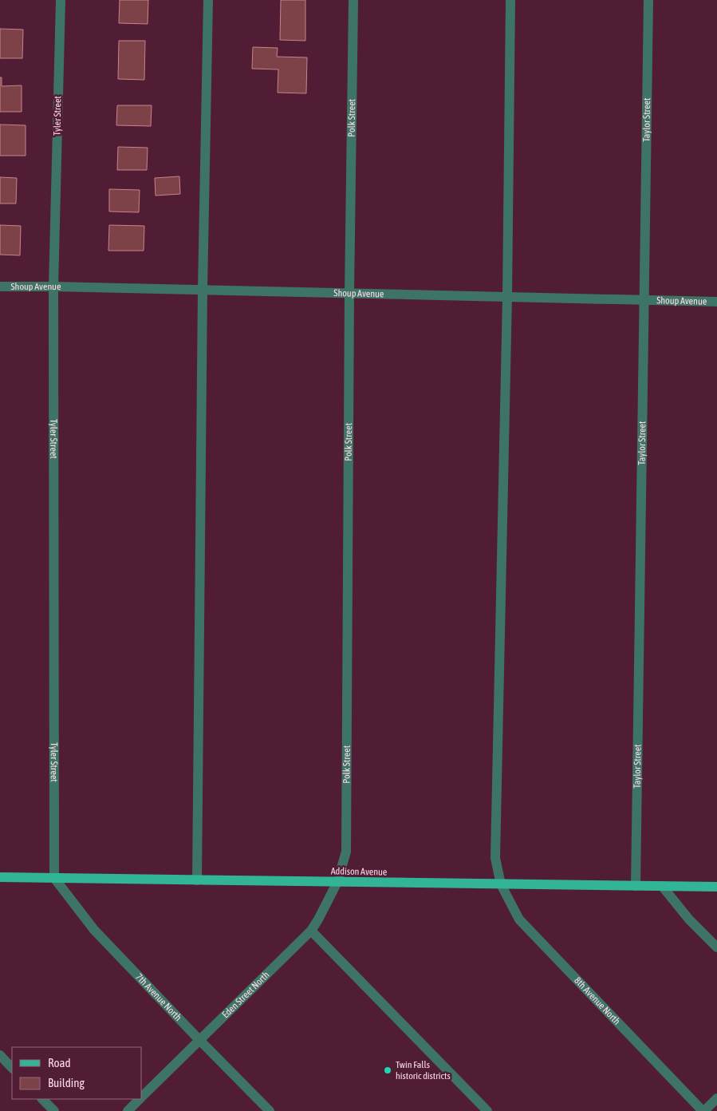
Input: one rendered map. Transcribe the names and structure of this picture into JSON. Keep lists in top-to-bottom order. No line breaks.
{"streets":{"main road":["Addison Avenue"],"street":["Tyler Street","Polk Street","Taylor Street","Shoup Avenue","Eden Street North","7th Avenue North","8th Avenue North"]},"crossings":[["Tyler Street","Shoup Avenue"],["Tyler Street","Addison Avenue"],["Tyler Street","7th Avenue North"],["Polk Street","Shoup Avenue"],["Polk Street","Addison Avenue"],["Polk Street","Eden Street North"],["Taylor Street","Shoup Avenue"],["Taylor Street","Addison Avenue"],["Shoup Avenue","8th Avenue North"],["Addison Avenue","Eden Street North"],["Addison Avenue","7th Avenue North"],["Addison Avenue","8th Avenue North"],["Eden Street North","7th Avenue North"]],"places":["Twin Falls historic districts"],"legend":["Road","Building"]}
